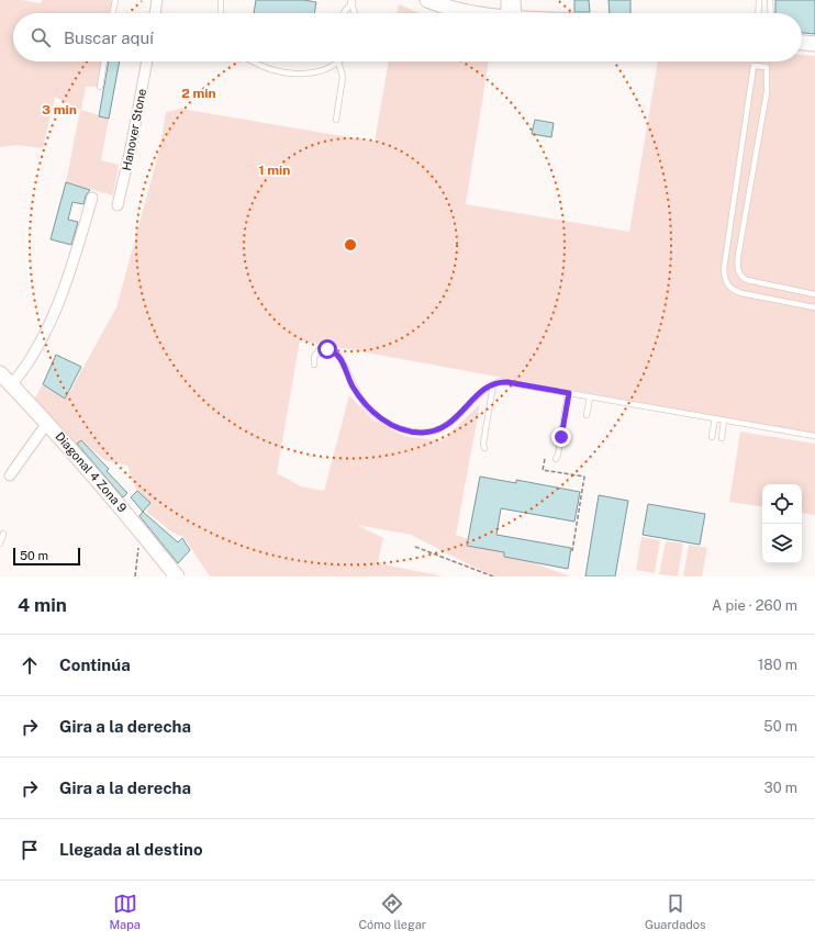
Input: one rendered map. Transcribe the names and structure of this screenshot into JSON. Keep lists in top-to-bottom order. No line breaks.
{"streets":{"main road":["Diagonal 4 Zona 9"],"street":["Hanover Stone"]},"scale_bar":"50 m","page":{"search":"Buscar aquí","scale":"50 m","heading":["4 min","A pie · 260 m"],"list":[["Continúa","180 m"],["Gira a la derecha","50 m"],["Gira a la derecha","30 m"],"Llegada al destino"],"nav":["Mapa","Cómo llegar","Guardados"]},"rings":["2 min","3 min","1 min"]}
